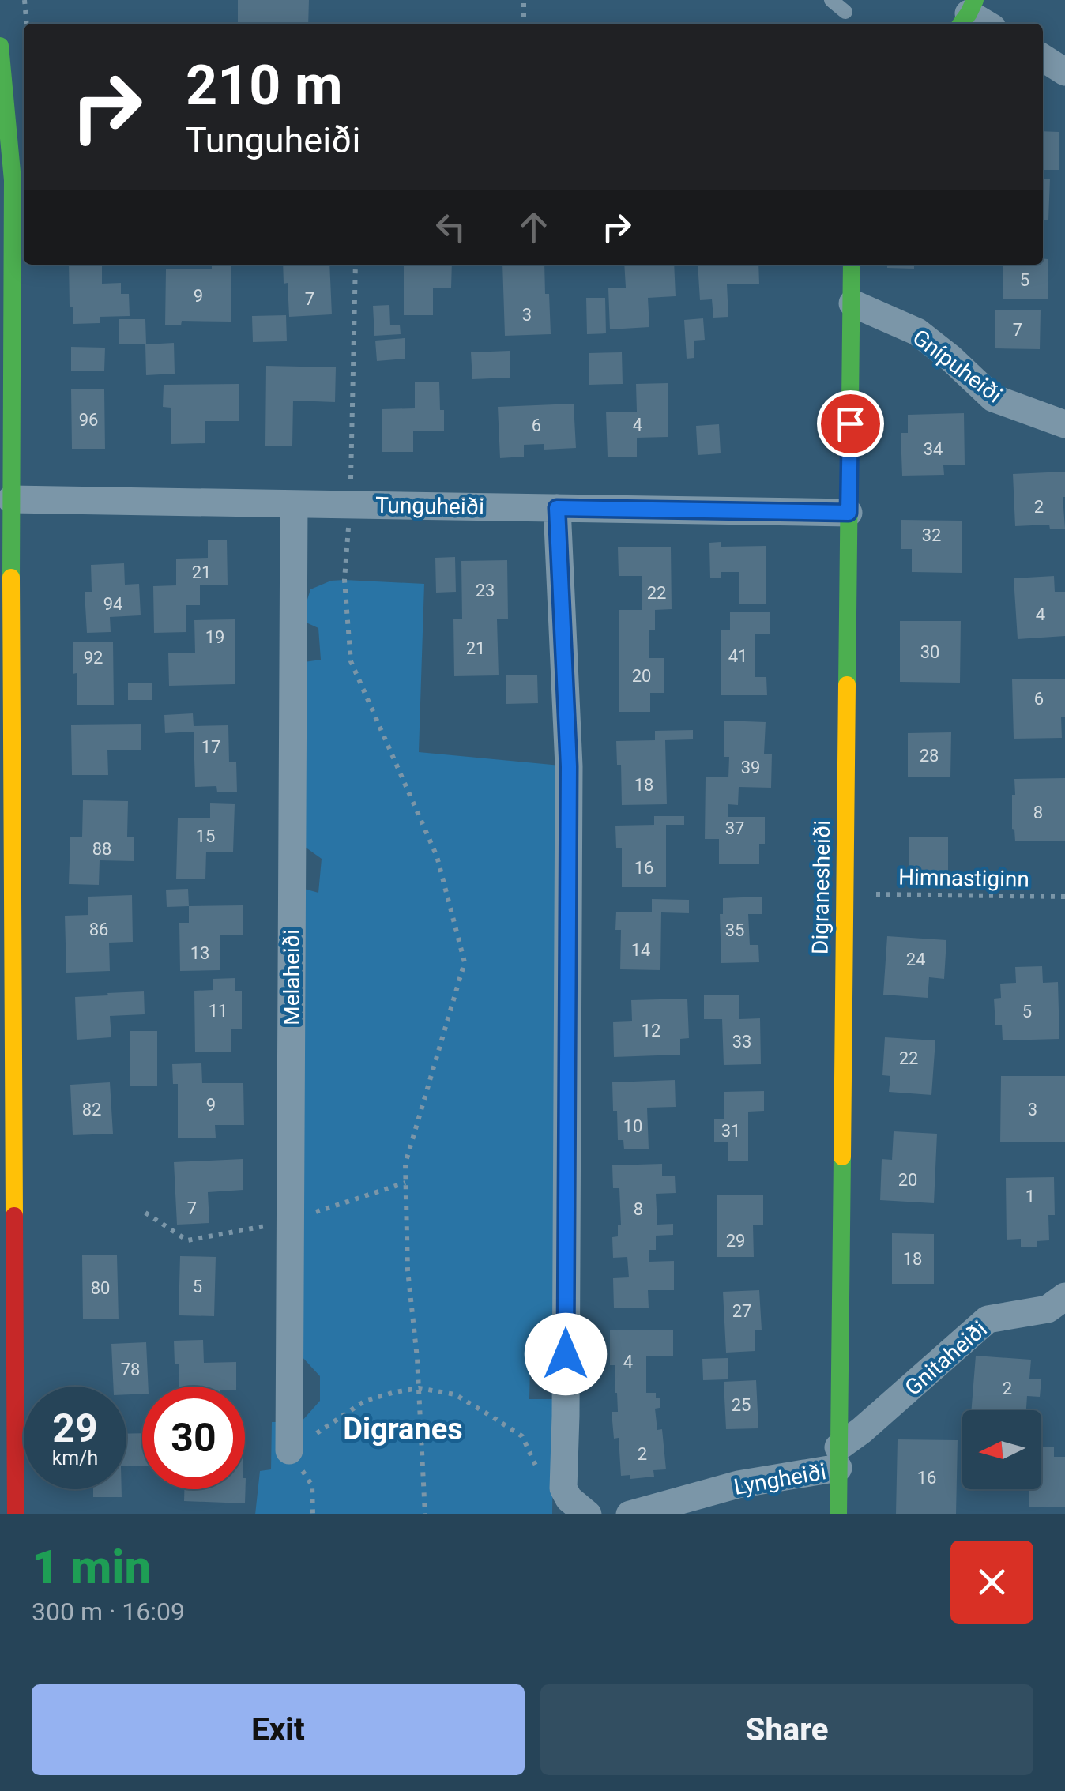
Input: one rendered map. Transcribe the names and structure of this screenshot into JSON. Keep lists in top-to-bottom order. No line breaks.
{"streets":{"street":["Gnípuheiði","Tunguheiði","Digranesheiði","Melaheiði","Gnitaheiði","Lyngheiði"],"path":["Himnastiginn"]},"crossings":[["Gnípuheiði","Digranesheiði"],["Tunguheiði","Digranesheiði"],["Tunguheiði","Melaheiði"],["Digranesheiði","Gnitaheiði"],["Digranesheiði","Lyngheiði"],["Gnitaheiði","Lyngheiði"]],"districts":["Digranes"],"house_numbers":["5","9","7","3","7","96","4","6","34","2","32","21","23","22","94","4","19","21","30","41","92","20","6","17","28","39","18","8","37","15","88","16","86","35","14","13","24","11","5","12","33","22","9","82","3","10","31","20","1","7","8","29","18","5","80","27","4","78","2","25","2","16"],"north":"left","page":{"turn":["210 m","Tunguheiði"],"speed":"29 km/h","limit":"30","heading":["1 min","300 m · 16:09"],"buttons":["Exit","Share"]}}
